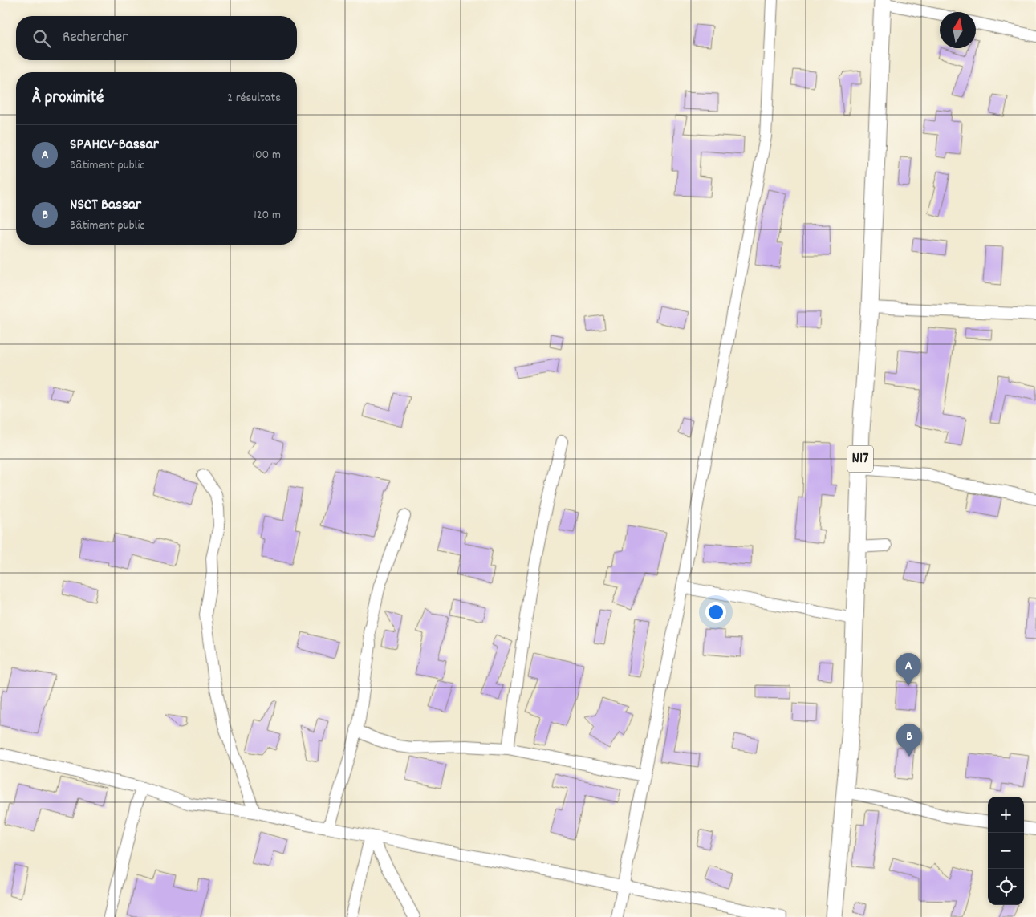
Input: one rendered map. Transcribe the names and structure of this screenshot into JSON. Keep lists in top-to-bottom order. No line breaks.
{"streets":{"main road":["N17"]},"north":"top","page":{"search":"Rechercher","heading":["À proximité","2 résultats"],"list":[{"mark":"A","name":"SPAHCV-Bassar","note":"Bâtiment public","value":"100 m"},{"mark":"B","name":"NSCT Bassar","note":"Bâtiment public","value":"120 m"}],"pins":["A","B"],"map_buttons":["+","−"]}}
